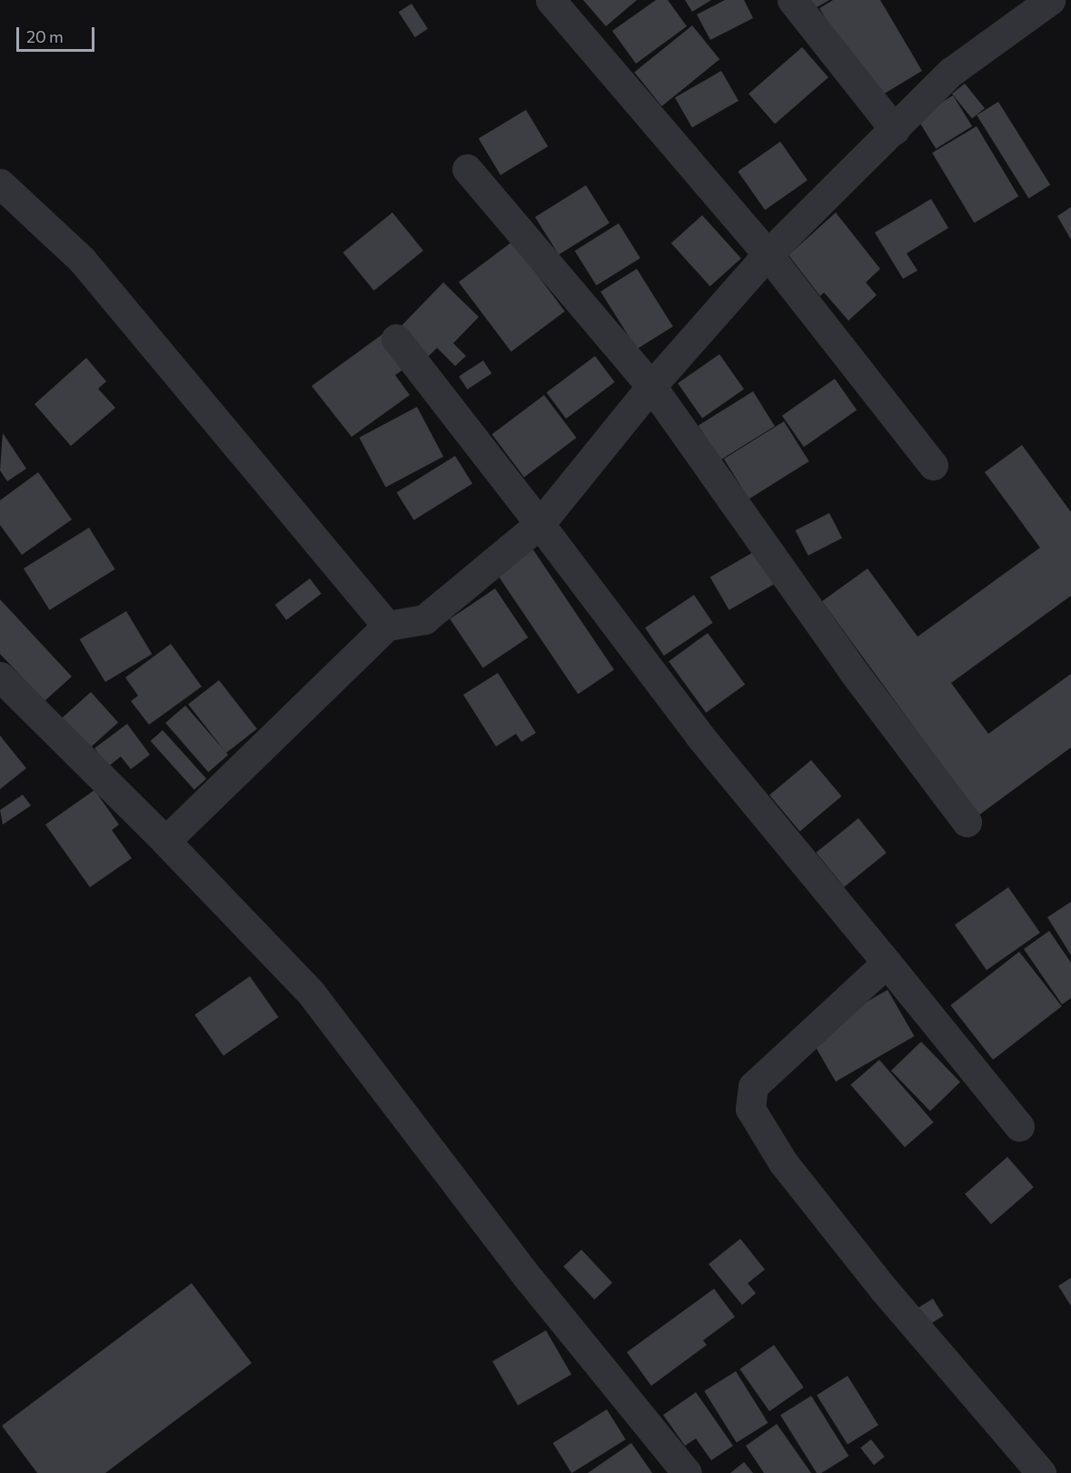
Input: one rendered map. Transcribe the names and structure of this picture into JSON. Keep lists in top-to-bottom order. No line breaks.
{"scale_bar":"20 m"}
